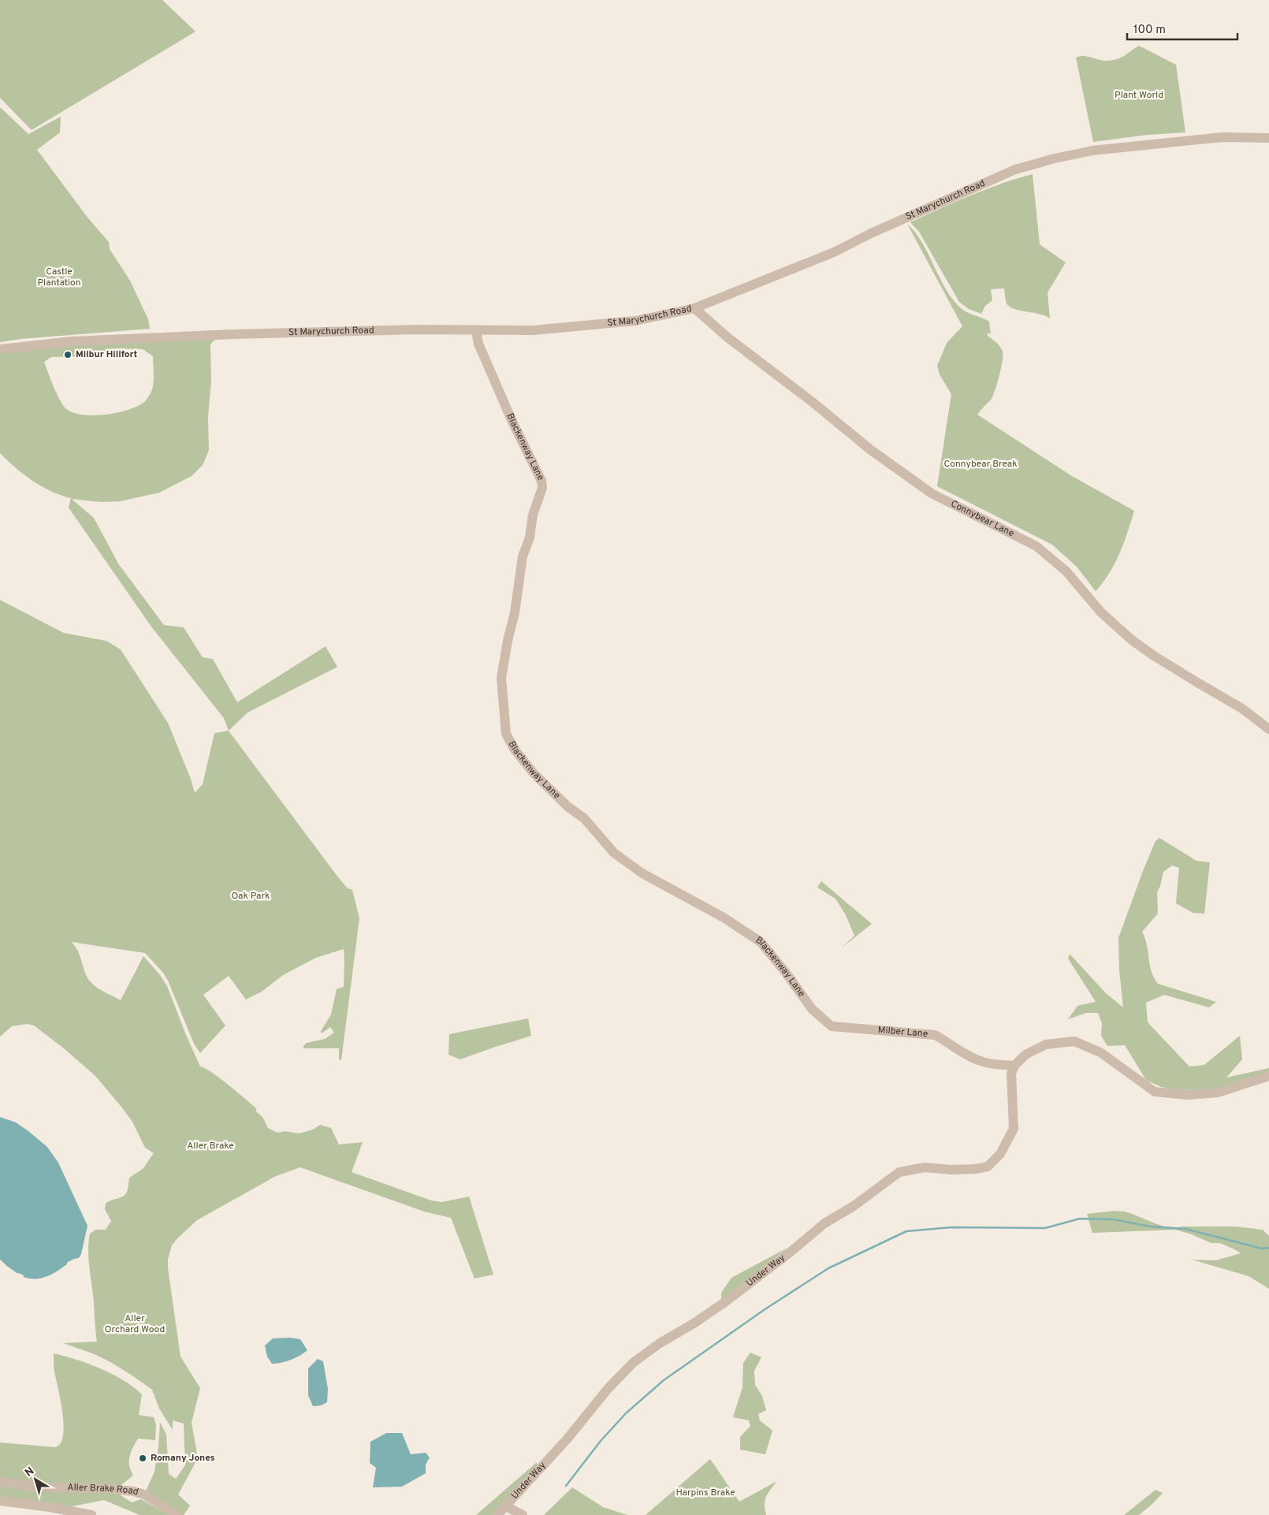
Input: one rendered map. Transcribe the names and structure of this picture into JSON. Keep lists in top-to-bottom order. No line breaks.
{"streets":{"street":["St Marychurch Road","Blackenway Lane","Connybear Lane","Milber Lane","Under Way","Aller Brake Road"]},"crossings":[["St Marychurch Road","Blackenway Lane"],["St Marychurch Road","Connybear Lane"],["Blackenway Lane","Milber Lane"],["Milber Lane","Under Way"]],"parks":["Plant World","Castle Plantation","Connybear Break","Oak Park","Aller Brake","Aller Orchard Wood","Harpins Brake"],"places":["Milbur Hillfort","Romany Jones"],"scale_bar":"100 m","north":"top left"}
